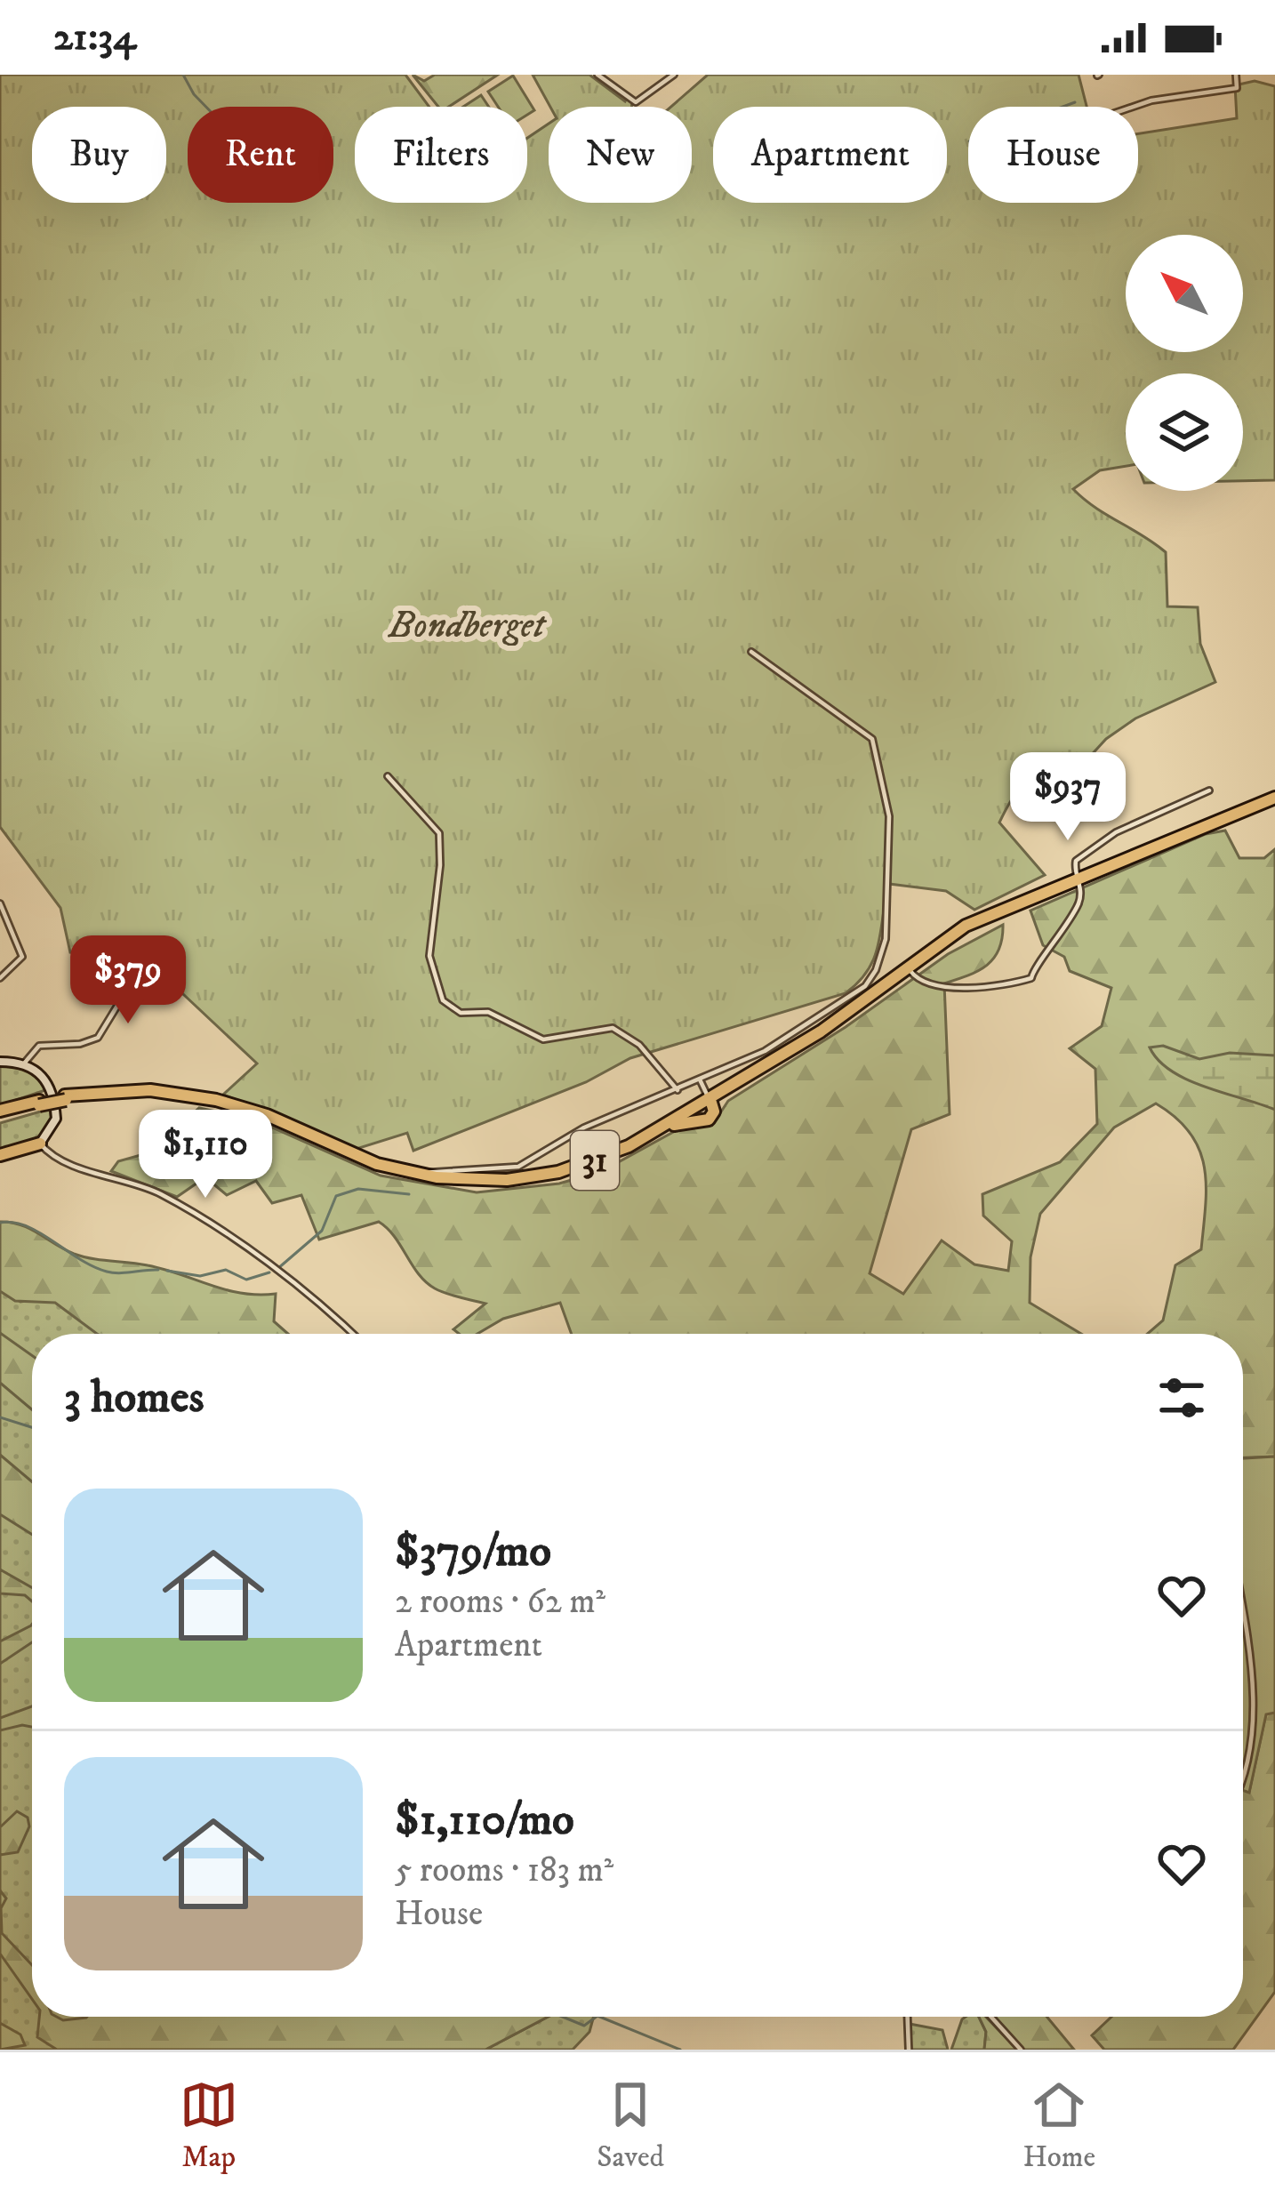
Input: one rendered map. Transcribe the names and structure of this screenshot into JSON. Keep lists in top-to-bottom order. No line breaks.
{"streets":{"highway":["31"]},"parks":["Bondberget"],"north":"top left","page":{"status":"21:34","chip":["Buy","Rent","Filters","New","Apartment","House"],"price":["$937","$379","$1,110"],"heading":"3 homes","list":[{"name":"$379/mo","note":"2 rooms · 62 m² · Apartment"},{"name":"$1,110/mo","note":"5 rooms · 183 m² · House"}],"tabs":["Map","Saved","Home"]}}
